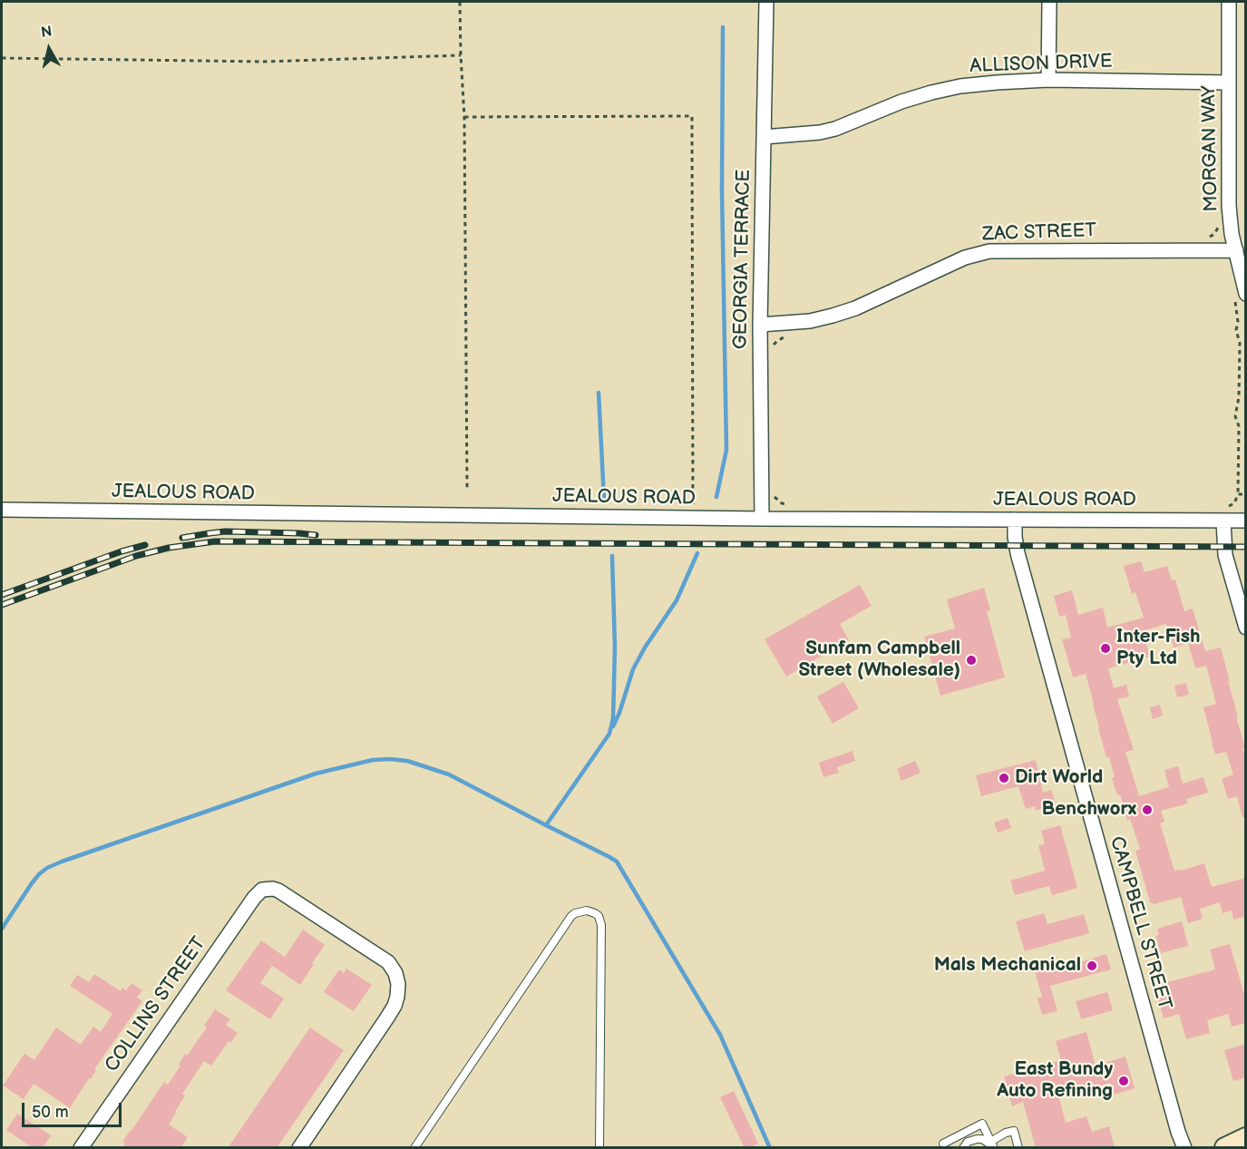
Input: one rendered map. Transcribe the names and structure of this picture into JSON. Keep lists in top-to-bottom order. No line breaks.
{"streets":{"street":["ALLISON DRIVE","MORGAN WAY","ZAC STREET","GEORGIA TERRACE","JEALOUS ROAD","CAMPBELL STREET","COLLINS STREET"]},"crossings":[["ALLISON DRIVE","MORGAN WAY"],["ALLISON DRIVE","GEORGIA TERRACE"],["MORGAN WAY","ZAC STREET"],["ZAC STREET","GEORGIA TERRACE"],["GEORGIA TERRACE","JEALOUS ROAD"],["JEALOUS ROAD","CAMPBELL STREET"]],"places":["Inter-Fish Pty Ltd","Sunfam Campbell Street (Wholesale)","Dirt World","Benchworx","Mals Mechanical","East Bundy Auto Refining"],"scale_bar":"50 m","north":"top"}
